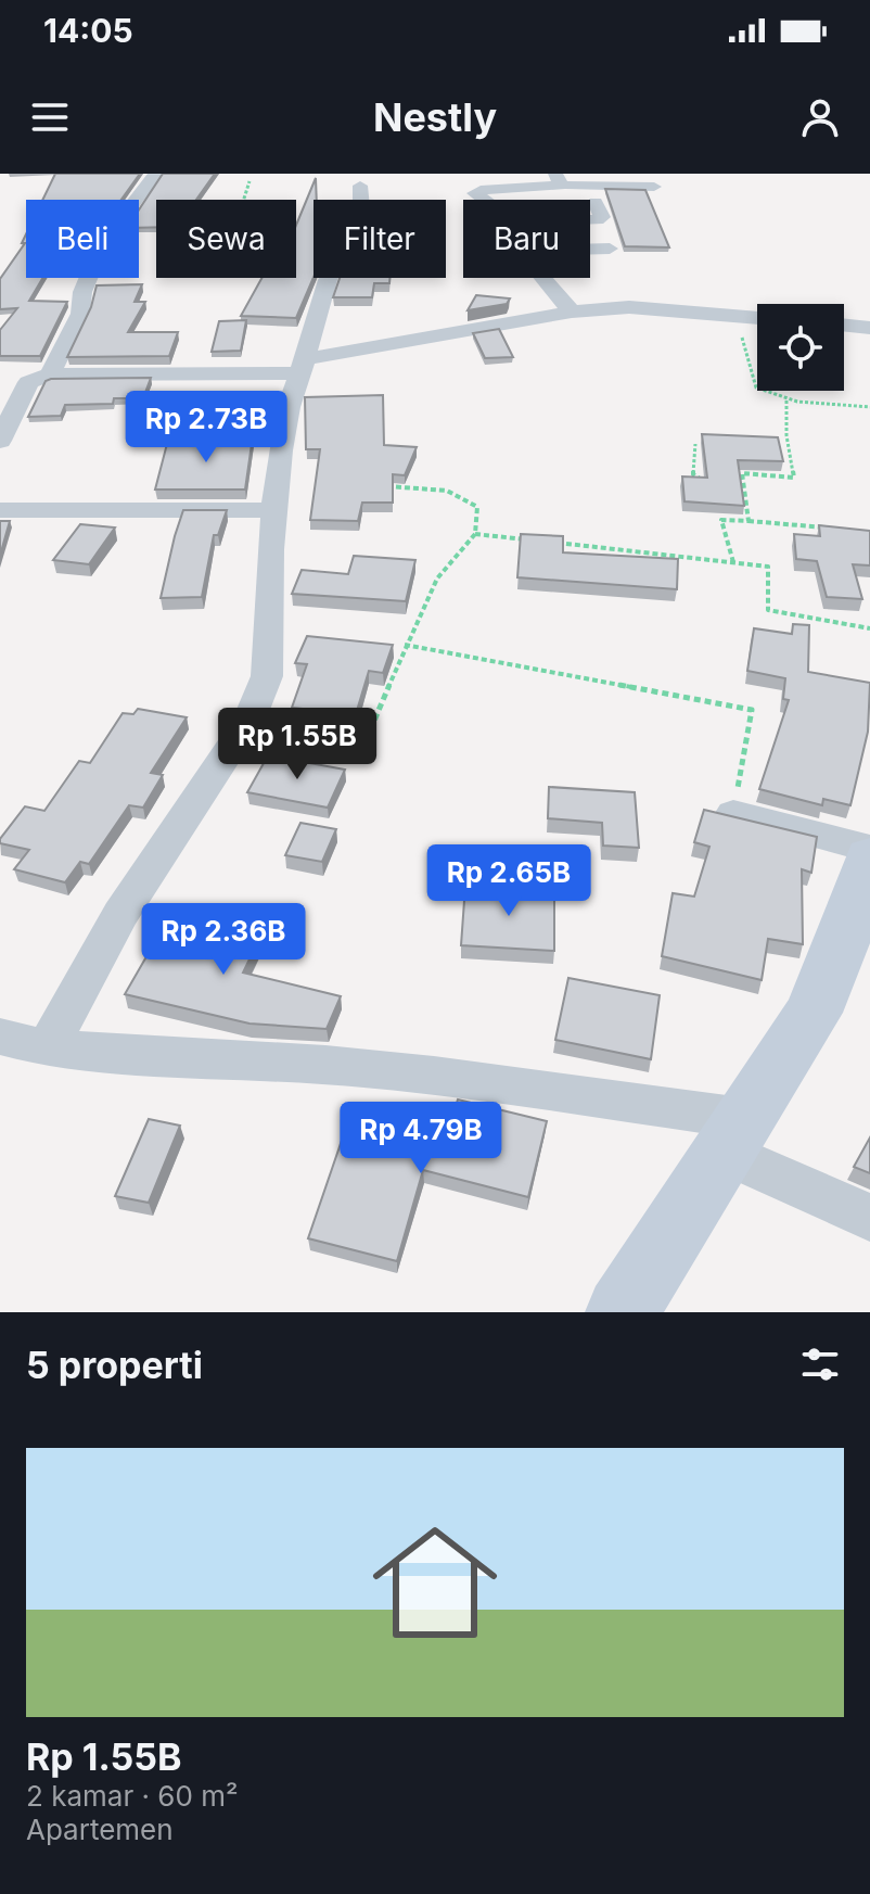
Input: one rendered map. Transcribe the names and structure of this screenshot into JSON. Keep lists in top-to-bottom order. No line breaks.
{"page":{"status":"14:05","header":"Nestly","chip":["Beli","Sewa","Filter","Baru"],"price":["Rp 2.73B","Rp 1.55B","Rp 2.65B","Rp 2.36B","Rp 4.79B"],"heading":"5 properti","list":[{"name":"Rp 1.55B","note":"2 kamar · 60 m² · Apartemen"}]}}
